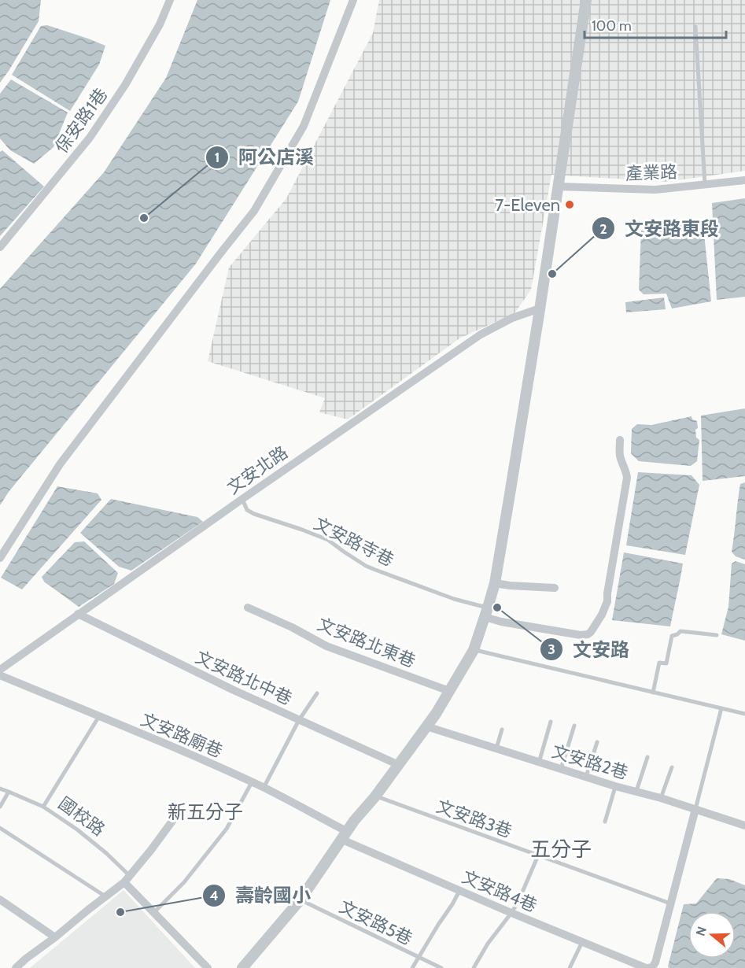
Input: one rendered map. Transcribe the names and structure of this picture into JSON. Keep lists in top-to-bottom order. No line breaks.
{"streets":{"street":["保安路1巷","產業路","文安北路","文安路北東巷","文安路北中巷","文安路廟巷","文安路2巷","國校路","文安路4巷"],"lane":["文安路寺巷","文安路3巷","文安路5巷"]},"crossings":[["文安北路","文安路寺巷"],["文安北路","文安路北中巷"],["文安路廟巷","文安路4巷"],["文安路2巷","文安路4巷"],["文安路3巷","文安路4巷"]],"districts":["新五分子","五分子"],"places":["7-Eleven","阿公店溪","文安路東段","文安路","壽齡國小"],"scale_bar":"100 m","north":"left"}
